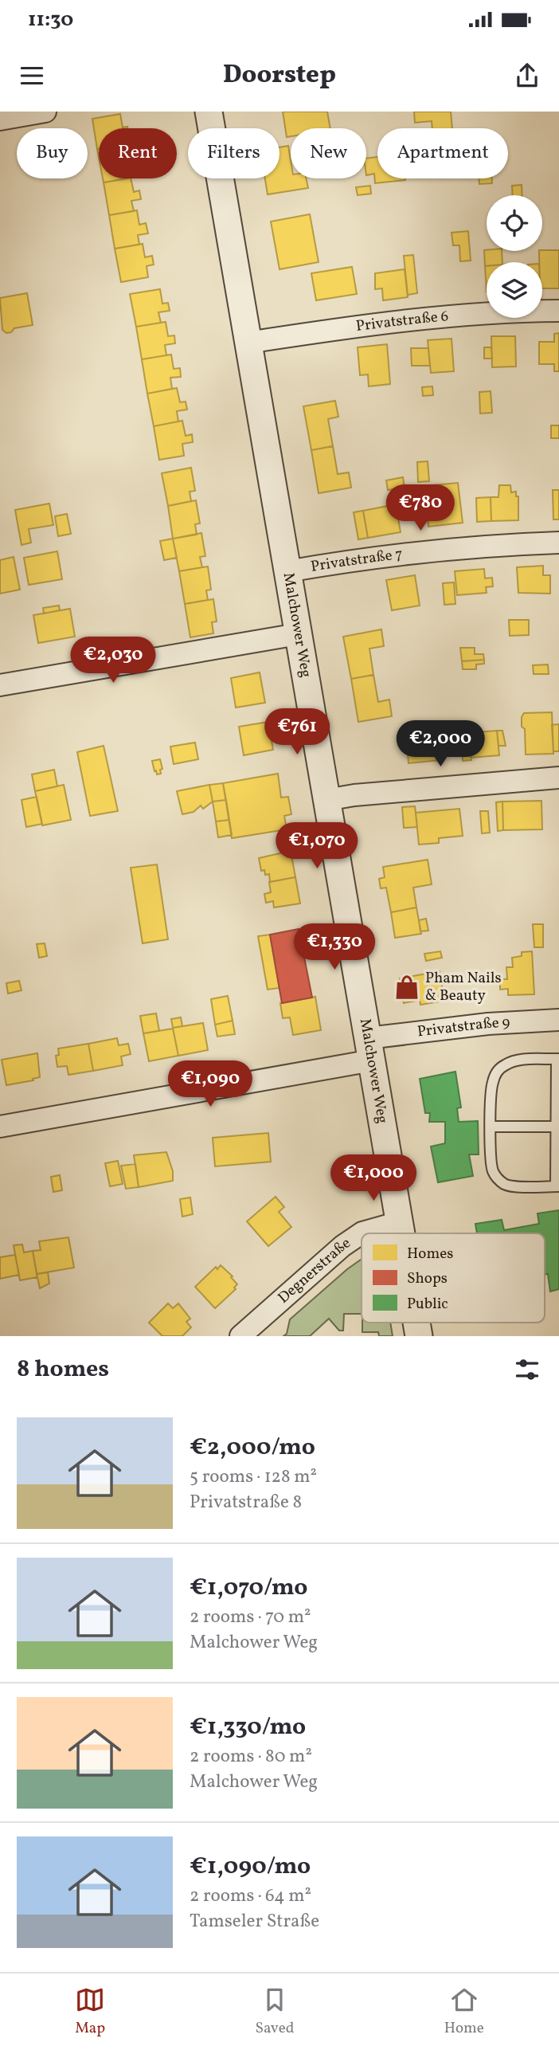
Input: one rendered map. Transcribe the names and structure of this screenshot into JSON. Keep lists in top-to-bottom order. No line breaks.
{"streets":{"street":["Privatstraße 6","Privatstraße 7","Malchower Weg","Privatstraße 9","Degnerstraße"]},"crossings":[["Privatstraße 6","Malchower Weg"],["Privatstraße 7","Malchower Weg"],["Malchower Weg","Privatstraße 9"],["Malchower Weg","Degnerstraße"]],"places":{"shop":["Pham Nails & Beauty"]},"legend":["Homes","Shops","Public"],"page":{"status":"11:30","header":"Doorstep","chip":["Buy","Rent","Filters","New","Apartment"],"price":["€780","€2,030","€761","€2,000","€1,070","€1,330","€1,090","€1,000"],"heading":"8 homes","list":[{"name":"€2,000/mo","note":"5 rooms · 128 m² · Privatstraße 8"},{"name":"€1,070/mo","note":"2 rooms · 70 m² · Malchower Weg"},{"name":"€1,330/mo","note":"2 rooms · 80 m² · Malchower Weg"},{"name":"€1,090/mo","note":"2 rooms · 64 m² · Tamseler Straße"}],"tabs":["Map","Saved","Home"]}}
